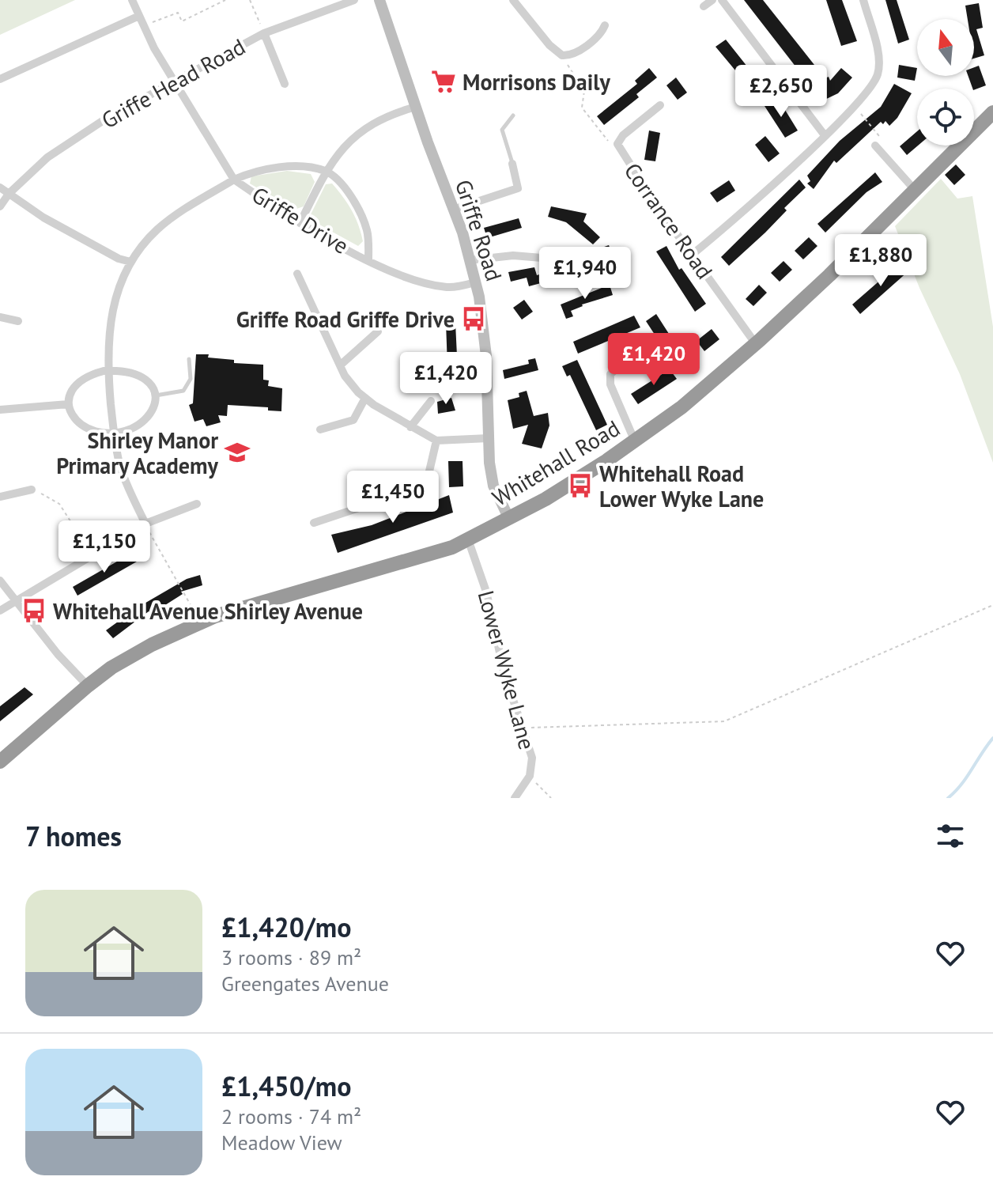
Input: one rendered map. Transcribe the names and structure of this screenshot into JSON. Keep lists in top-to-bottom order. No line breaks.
{"streets":{"highway":["Whitehall Road"],"street":["Griffe Head Road","Griffe Drive","Corrance Road","Griffe Road","Lower Wyke Lane"]},"crossings":[["Griffe Drive","Griffe Road"],["Corrance Road","Whitehall Road"],["Griffe Road","Whitehall Road"],["Whitehall Road","Lower Wyke Lane"]],"places":{"supermarket":["Morrisons Daily"],"bus stop":["Griffe Road Griffe Drive","Whitehall Road Lower Wyke Lane","Whitehall Avenue Shirley Avenue"],"school or university":["Shirley Manor Primary Academy"]},"north":"top","page":{"price":["£2,650","£1,880","£1,940","£1,420","£1,420","£1,450","£1,150"],"heading":"7 homes","list":[{"name":"£1,420/mo","note":"3 rooms · 89 m² · Greengates Avenue"},{"name":"£1,450/mo","note":"2 rooms · 74 m² · Meadow View"}]}}
